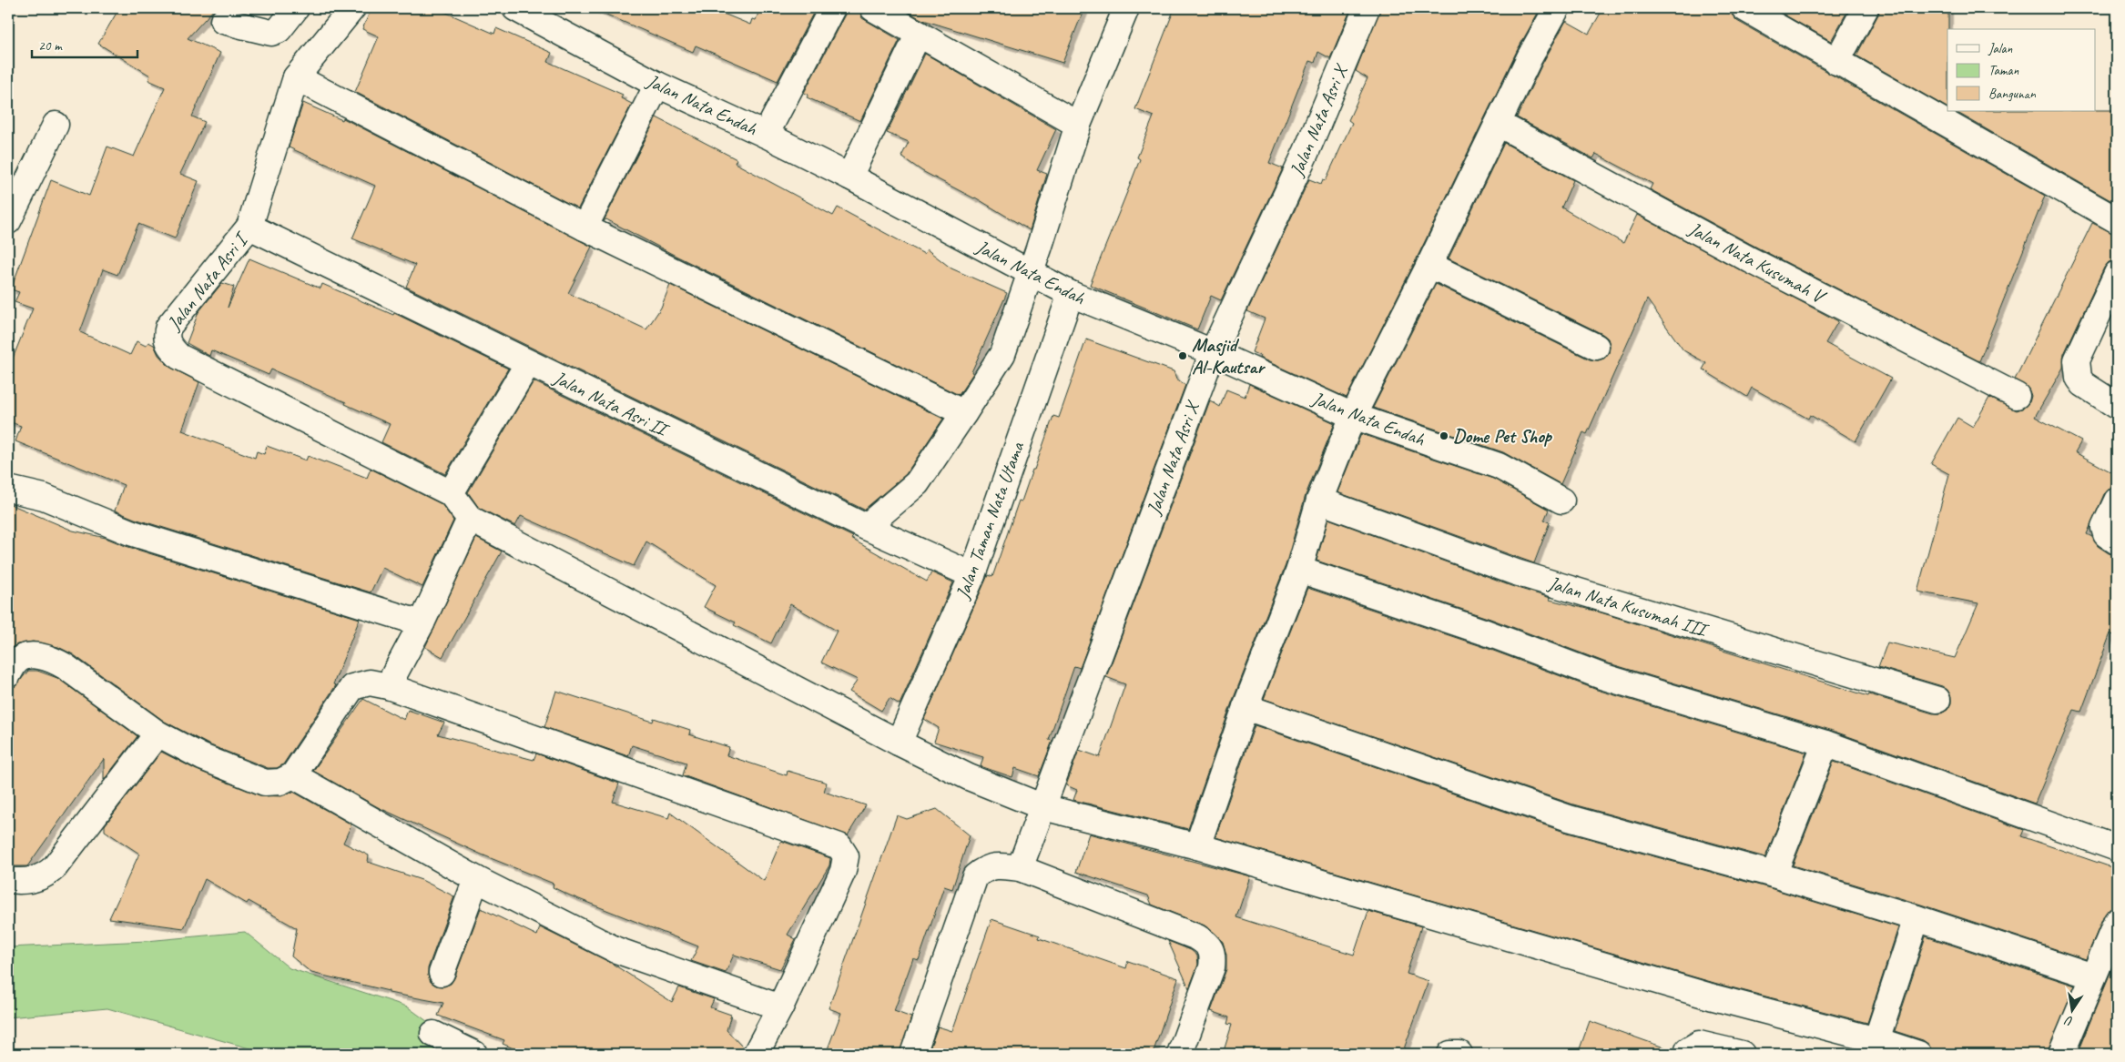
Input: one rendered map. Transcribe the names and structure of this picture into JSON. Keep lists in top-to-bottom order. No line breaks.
{"streets":{"street":["Jalan Nata Endah","Jalan Nata Asri X","Jalan Nata Kusumah V","Jalan Nata Asri I","Jalan Nata Asri II","Jalan Taman Nata Utama","Jalan Nata Kusumah III"]},"crossings":[["Jalan Nata Endah","Jalan Nata Asri X"],["Jalan Nata Endah","Jalan Taman Nata Utama"],["Jalan Nata Asri I","Jalan Nata Asri II"],["Jalan Nata Asri II","Jalan Taman Nata Utama"]],"places":["Masjid Al-Kautsar","Dome Pet Shop"],"legend":["Jalan","Taman","Bangunan"],"scale_bar":"20 m","north":"bottom"}
